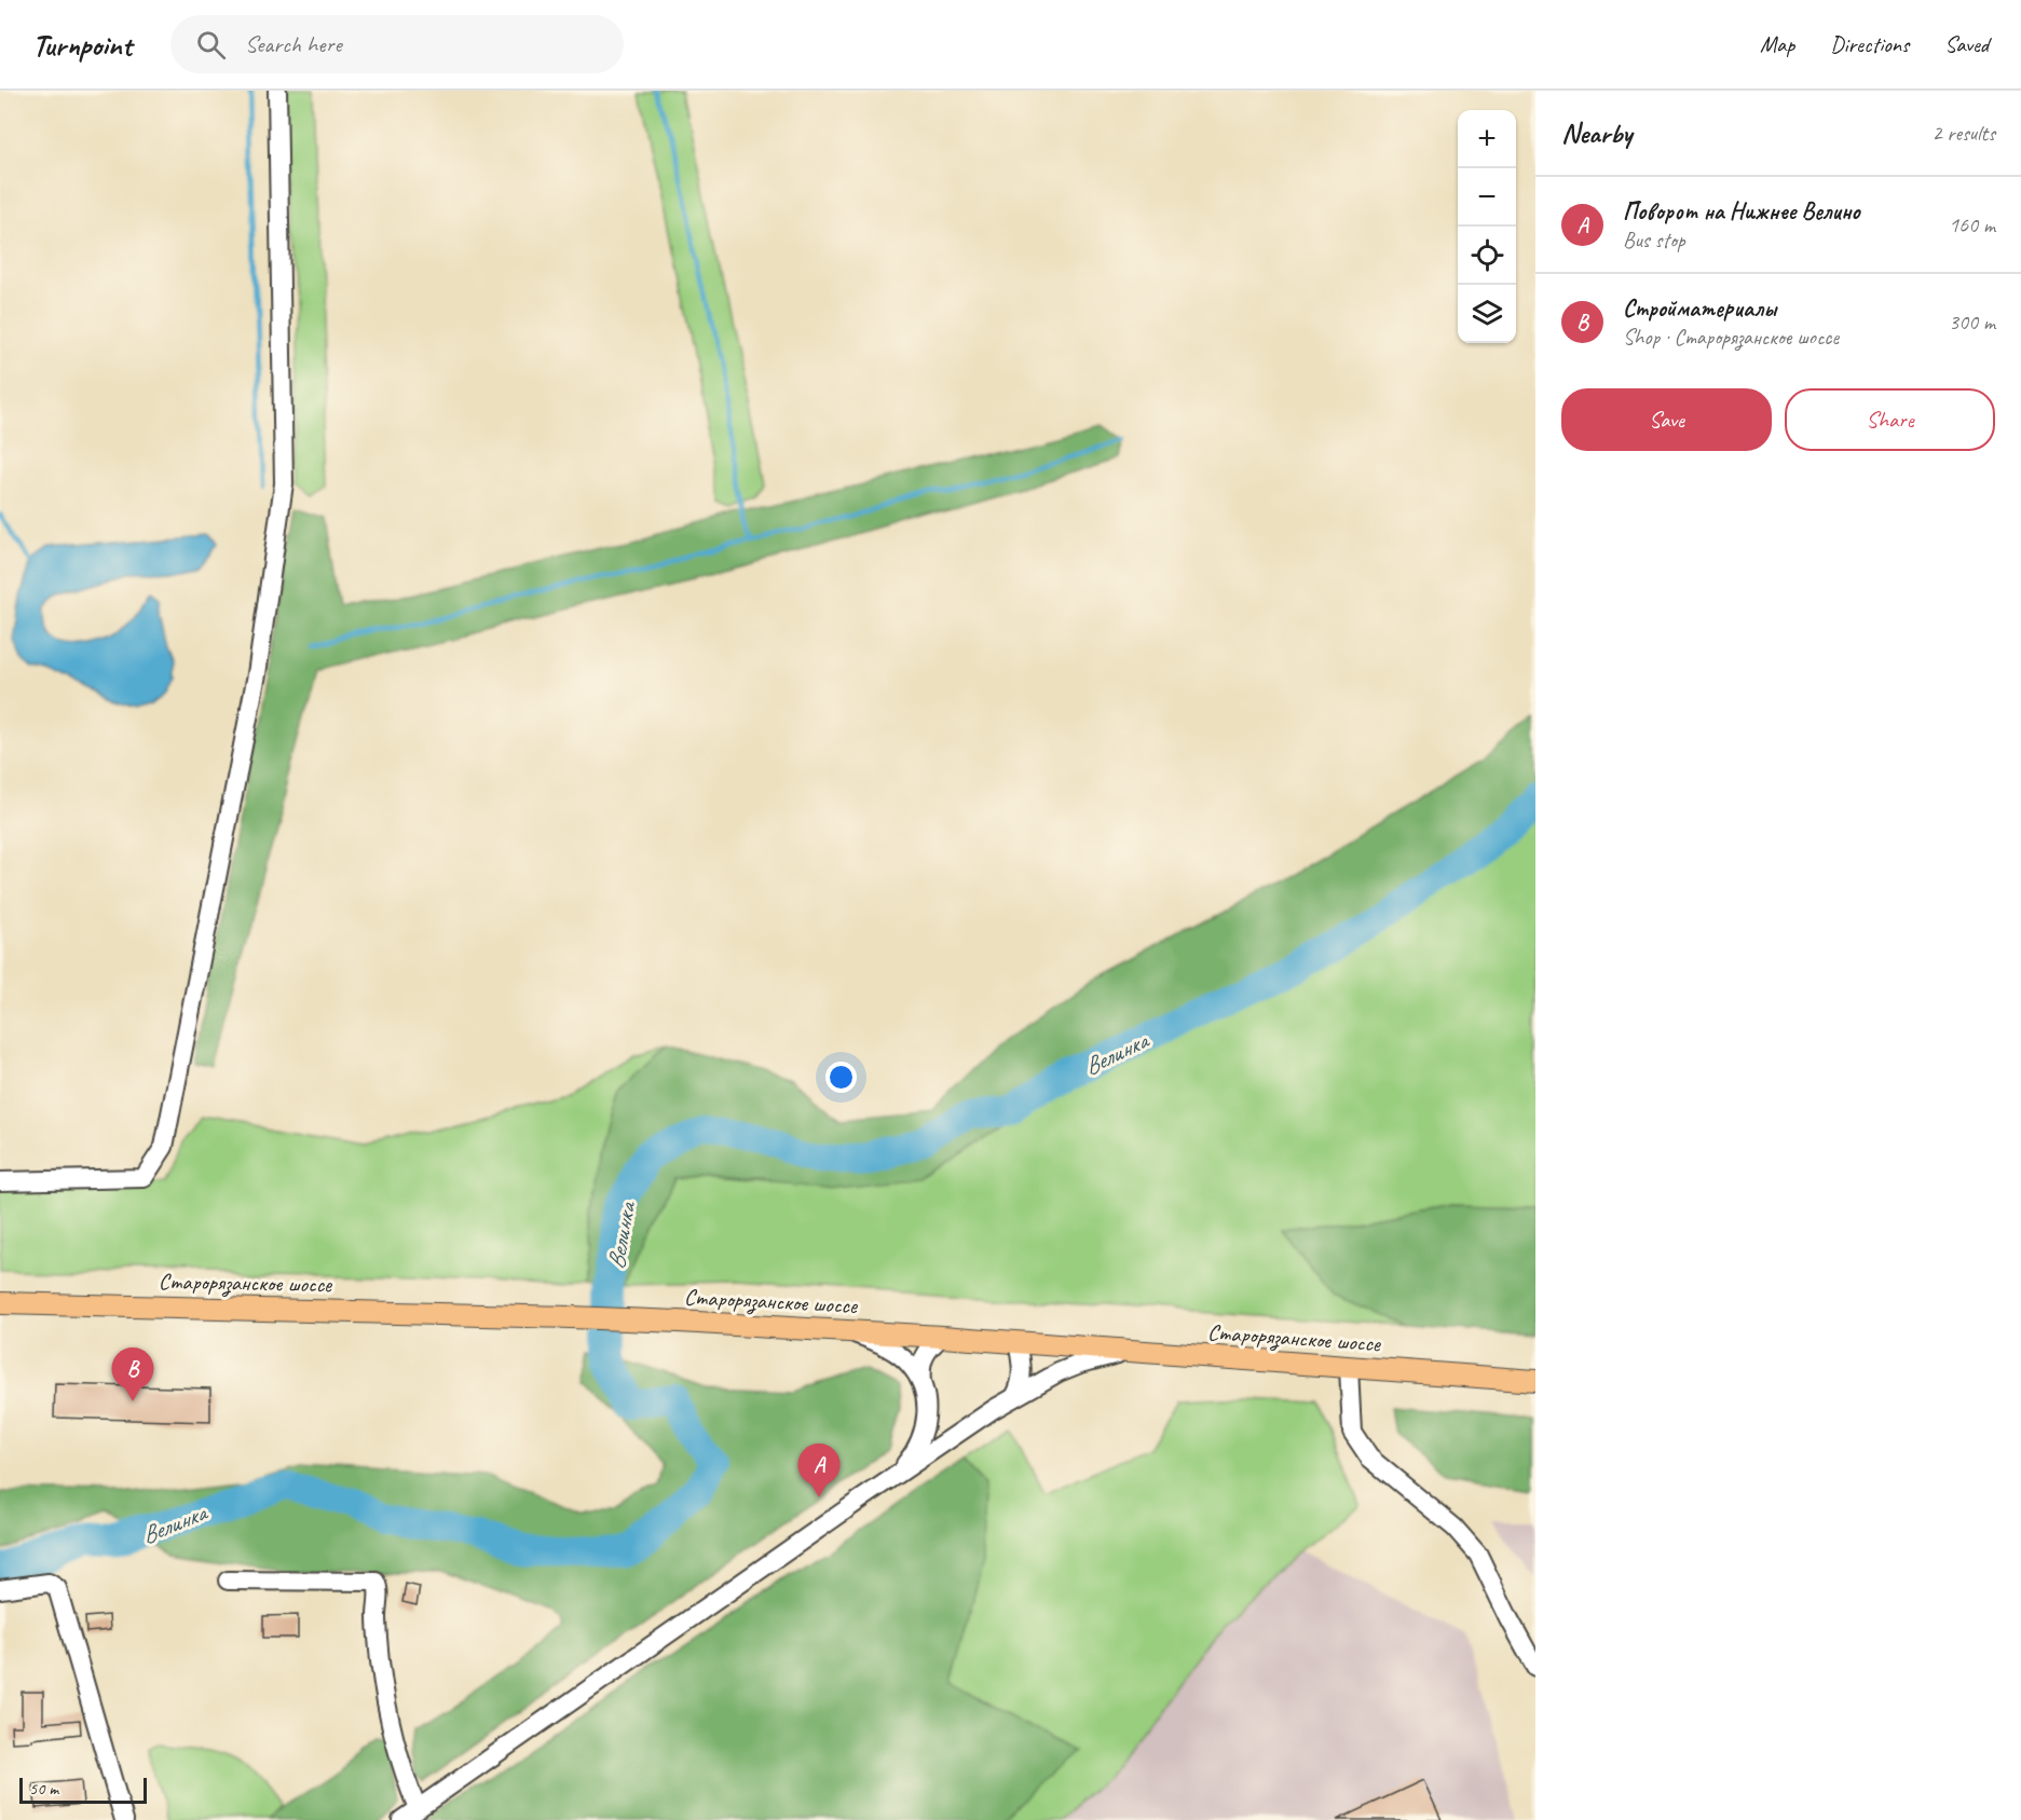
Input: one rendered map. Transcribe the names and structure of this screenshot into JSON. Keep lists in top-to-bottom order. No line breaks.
{"streets":{"main road":["Старорязанское шоссе"]},"water":["Велинка"],"scale_bar":"50 m","page":{"header":"Turnpoint","search":"Search here","nav":["Map","Directions","Saved"],"heading":["Nearby","2 results"],"map_buttons":["+","−"],"list":[{"mark":"A","name":"Поворот на Нижнее Велино","note":"Bus stop","value":"160 m"},{"mark":"B","name":"Стройматериалы","note":"Shop · Старорязанское шоссе","value":"300 m"}],"buttons":["Save","Share"],"pins":["B","A"],"scale":"50 m"}}
